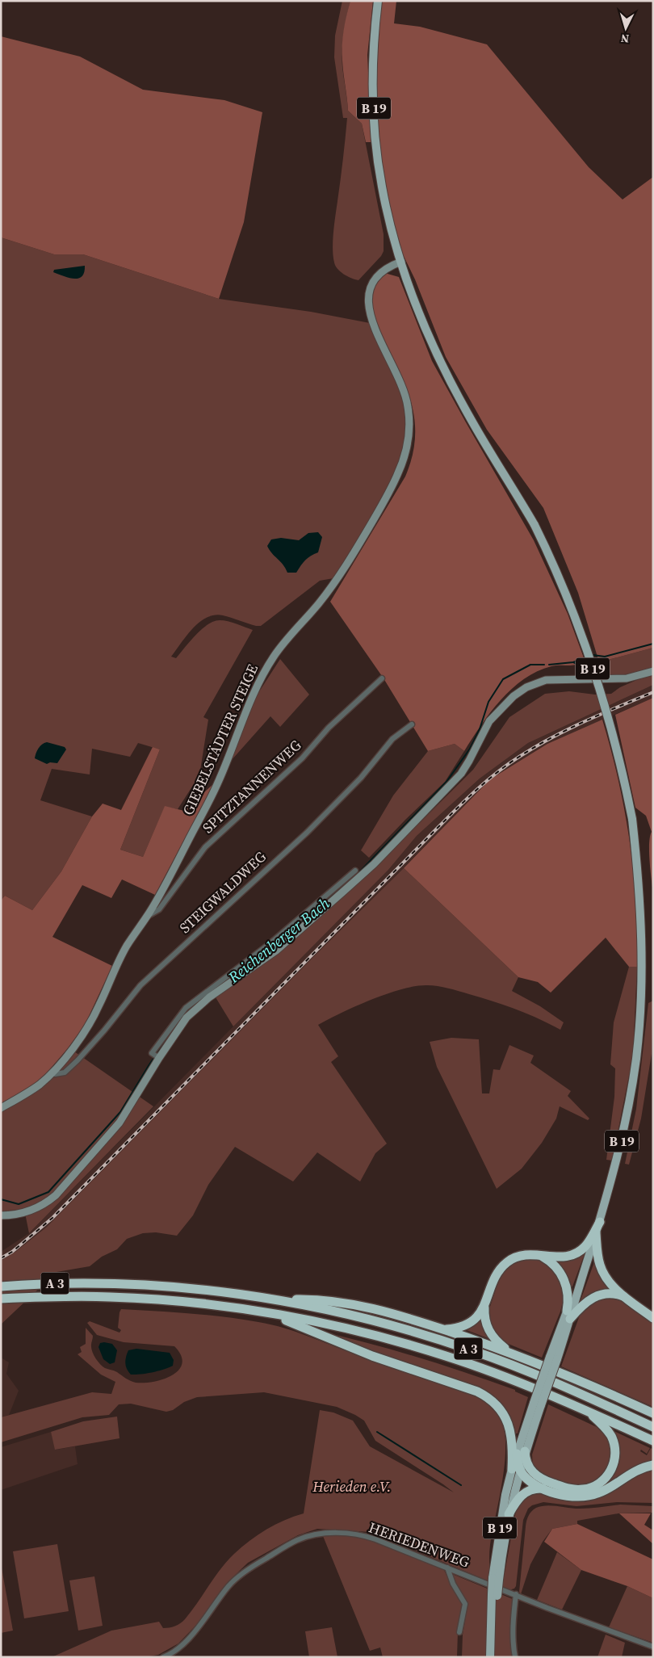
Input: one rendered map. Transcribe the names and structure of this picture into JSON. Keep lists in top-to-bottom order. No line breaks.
{"streets":{"highway":["B 19","A 3"],"main road":["GIEBELSTÄDTER STEIGE"],"street":["SPITZTANNENWEG","STEIGWALDWEG","HERIEDENWEG"]},"crossings":[["B 19","GIEBELSTÄDTER STEIGE"],["GIEBELSTÄDTER STEIGE","SPITZTANNENWEG"],["GIEBELSTÄDTER STEIGE","STEIGWALDWEG"]],"water":["Reichenberger Bach"],"parks":["Herieden e.V."],"north":"bottom"}
